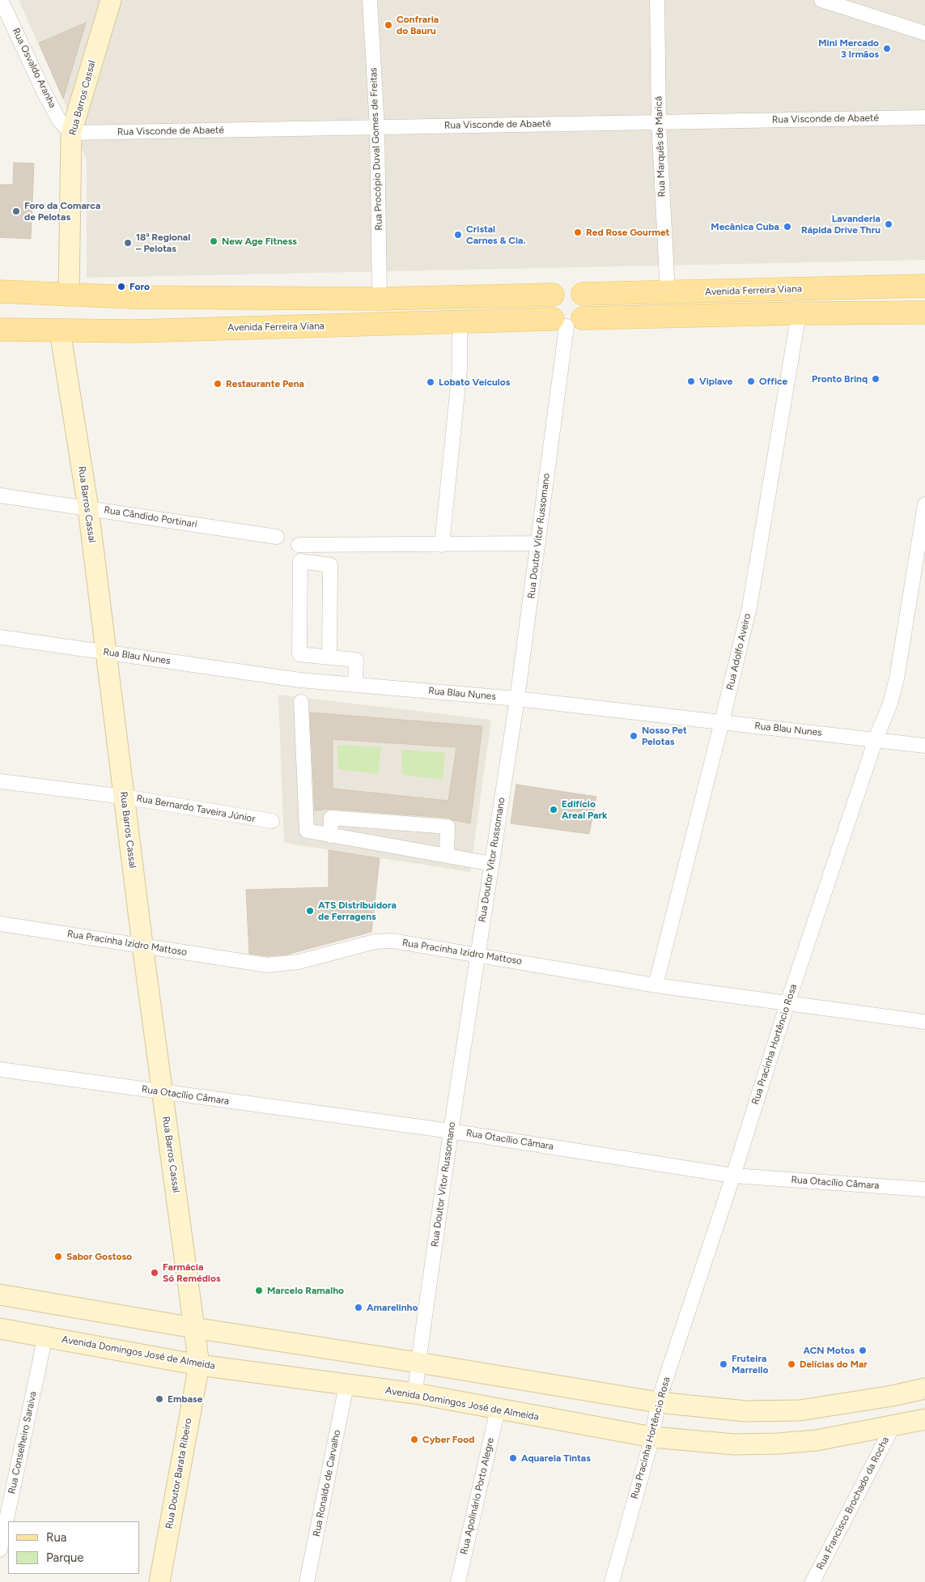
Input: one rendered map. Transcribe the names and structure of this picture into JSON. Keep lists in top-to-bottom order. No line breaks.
{"streets":{"main road":["Rua Barros Cassal","Avenida Ferreira Viana","Avenida Domingos José de Almeida","Rua Doutor Barata Ribeiro"],"street":["Rua Osvaldo Aranha","Rua Visconde de Abaeté","Rua Marquês de Maricá","Rua Procópio Duval Gomes de Freitas","Rua Cândido Portinari","Rua Doutor Vitor Russomano","Rua Adolfo Aveiro","Rua Blau Nunes","Rua Bernardo Taveira Júnior","Rua Pracinha Izidro Mattoso","Rua Pracinha Hortêncio Rosa","Rua Otacílio Câmara","Rua Conselheiro Saraiva","Rua Ronaldo de Carvalho","Rua Apolinário Porto Alegre","Rua Francisco Brochado da Rocha"]},"crossings":[["Rua Osvaldo Aranha","Rua Barros Cassal"],["Rua Osvaldo Aranha","Rua Visconde de Abaeté"],["Rua Barros Cassal","Rua Visconde de Abaeté"],["Rua Barros Cassal","Avenida Ferreira Viana"],["Rua Barros Cassal","Rua Cândido Portinari"],["Rua Barros Cassal","Rua Blau Nunes"],["Rua Barros Cassal","Rua Bernardo Taveira Júnior"],["Rua Barros Cassal","Rua Pracinha Izidro Mattoso"],["Rua Barros Cassal","Rua Otacílio Câmara"],["Rua Barros Cassal","Avenida Domingos José de Almeida"],["Rua Barros Cassal","Rua Doutor Barata Ribeiro"],["Rua Visconde de Abaeté","Rua Marquês de Maricá"],["Rua Visconde de Abaeté","Rua Procópio Duval Gomes de Freitas"],["Rua Marquês de Maricá","Avenida Ferreira Viana"],["Avenida Ferreira Viana","Rua Doutor Vitor Russomano"],["Avenida Ferreira Viana","Rua Adolfo Aveiro"],["Rua Doutor Vitor Russomano","Rua Blau Nunes"],["Rua Doutor Vitor Russomano","Rua Pracinha Izidro Mattoso"],["Rua Doutor Vitor Russomano","Rua Otacílio Câmara"],["Rua Doutor Vitor Russomano","Avenida Domingos José de Almeida"],["Rua Adolfo Aveiro","Rua Blau Nunes"],["Rua Adolfo Aveiro","Rua Pracinha Izidro Mattoso"],["Rua Blau Nunes","Rua Pracinha Hortêncio Rosa"],["Rua Pracinha Izidro Mattoso","Rua Pracinha Hortêncio Rosa"],["Rua Pracinha Hortêncio Rosa","Rua Otacílio Câmara"],["Rua Pracinha Hortêncio Rosa","Avenida Domingos José de Almeida"],["Avenida Domingos José de Almeida","Rua Conselheiro Saraiva"],["Avenida Domingos José de Almeida","Rua Doutor Barata Ribeiro"],["Avenida Domingos José de Almeida","Rua Ronaldo de Carvalho"],["Avenida Domingos José de Almeida","Rua Apolinário Porto Alegre"],["Avenida Domingos José de Almeida","Rua Francisco Brochado da Rocha"]],"places":["Confraria do Bauru","Mini Mercado 3 Irmãos","Foro da Comarca de Pelotas","Lavanderia Rápida Drive Thru","Mecânica Cuba","Red Rose Gourmet","Cristal Carnes & Cia.","New Age Fitness","18ª Regional – Pelotas","Foro","Pronto Brinq","Viplave","Office","Lobato Veículos","Restaurante Pena","Nosso Pet Pelotas","Edifício Areal Park","ATS Distribuidora de Ferragens","Sabor Gostoso","Farmácia Só Remédios","Marcelo Ramalho","Amarelinho","ACN Motos","Fruteira Marreilo","Delícias do Mar","Embase","Cyber Food","Aquarela Tintas"],"legend":["Rua","Parque"]}
